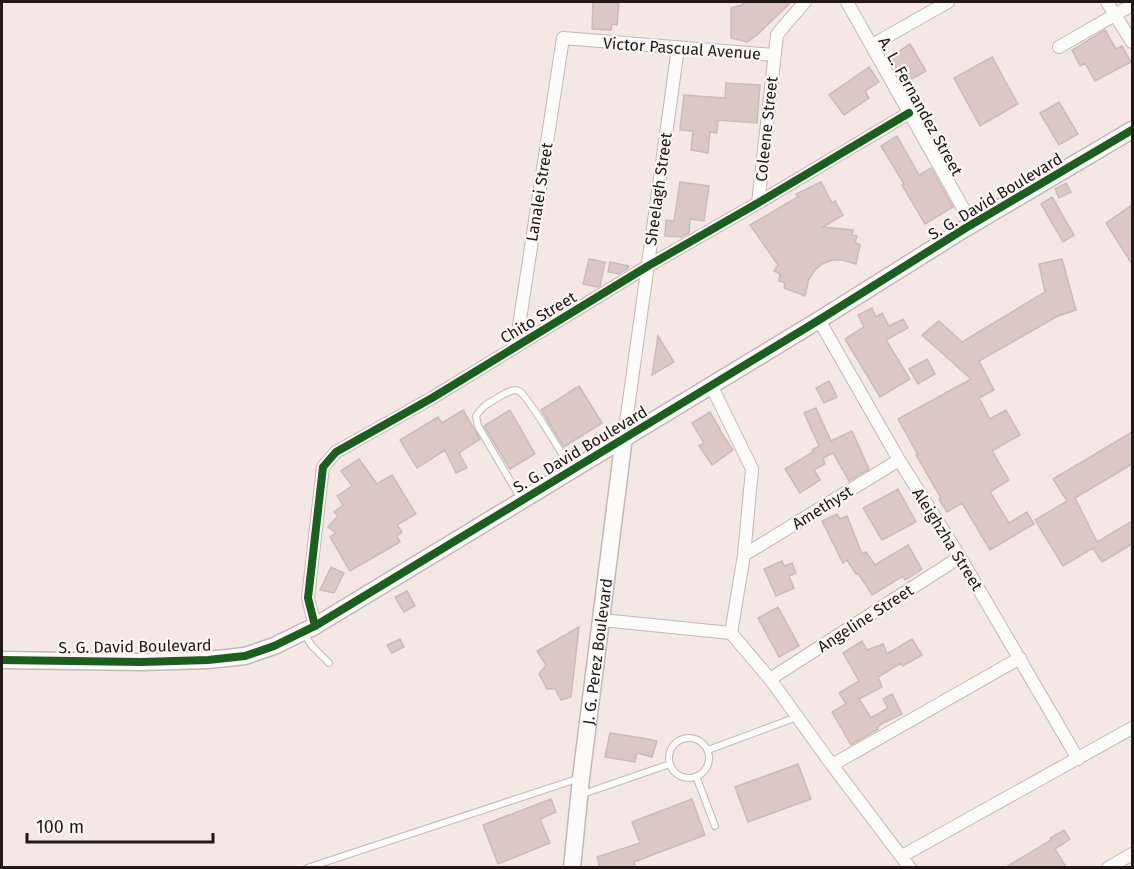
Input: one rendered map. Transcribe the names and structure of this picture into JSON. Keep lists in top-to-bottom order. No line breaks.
{"streets":{"street":["Victor Pascual Avenue","A. L. Fernandez Street","Coleene Street","Sheelagh Street","Lanalei Street","S. G. David Boulevard","Chito Street","Amethyst","Aleighzha Street","Angeline Street","J. G. Perez Boulevard"]},"crossings":[["Victor Pascual Avenue","Coleene Street"],["Victor Pascual Avenue","Sheelagh Street"],["Victor Pascual Avenue","Lanalei Street"],["A. L. Fernandez Street","S. G. David Boulevard"],["A. L. Fernandez Street","Chito Street"],["Coleene Street","Chito Street"],["Sheelagh Street","S. G. David Boulevard"],["Sheelagh Street","Chito Street"],["Sheelagh Street","J. G. Perez Boulevard"],["Lanalei Street","Chito Street"],["S. G. David Boulevard","Chito Street"],["S. G. David Boulevard","Aleighzha Street"],["S. G. David Boulevard","J. G. Perez Boulevard"],["Amethyst","Aleighzha Street"],["Aleighzha Street","Angeline Street"]],"scale_bar":"100 m"}
